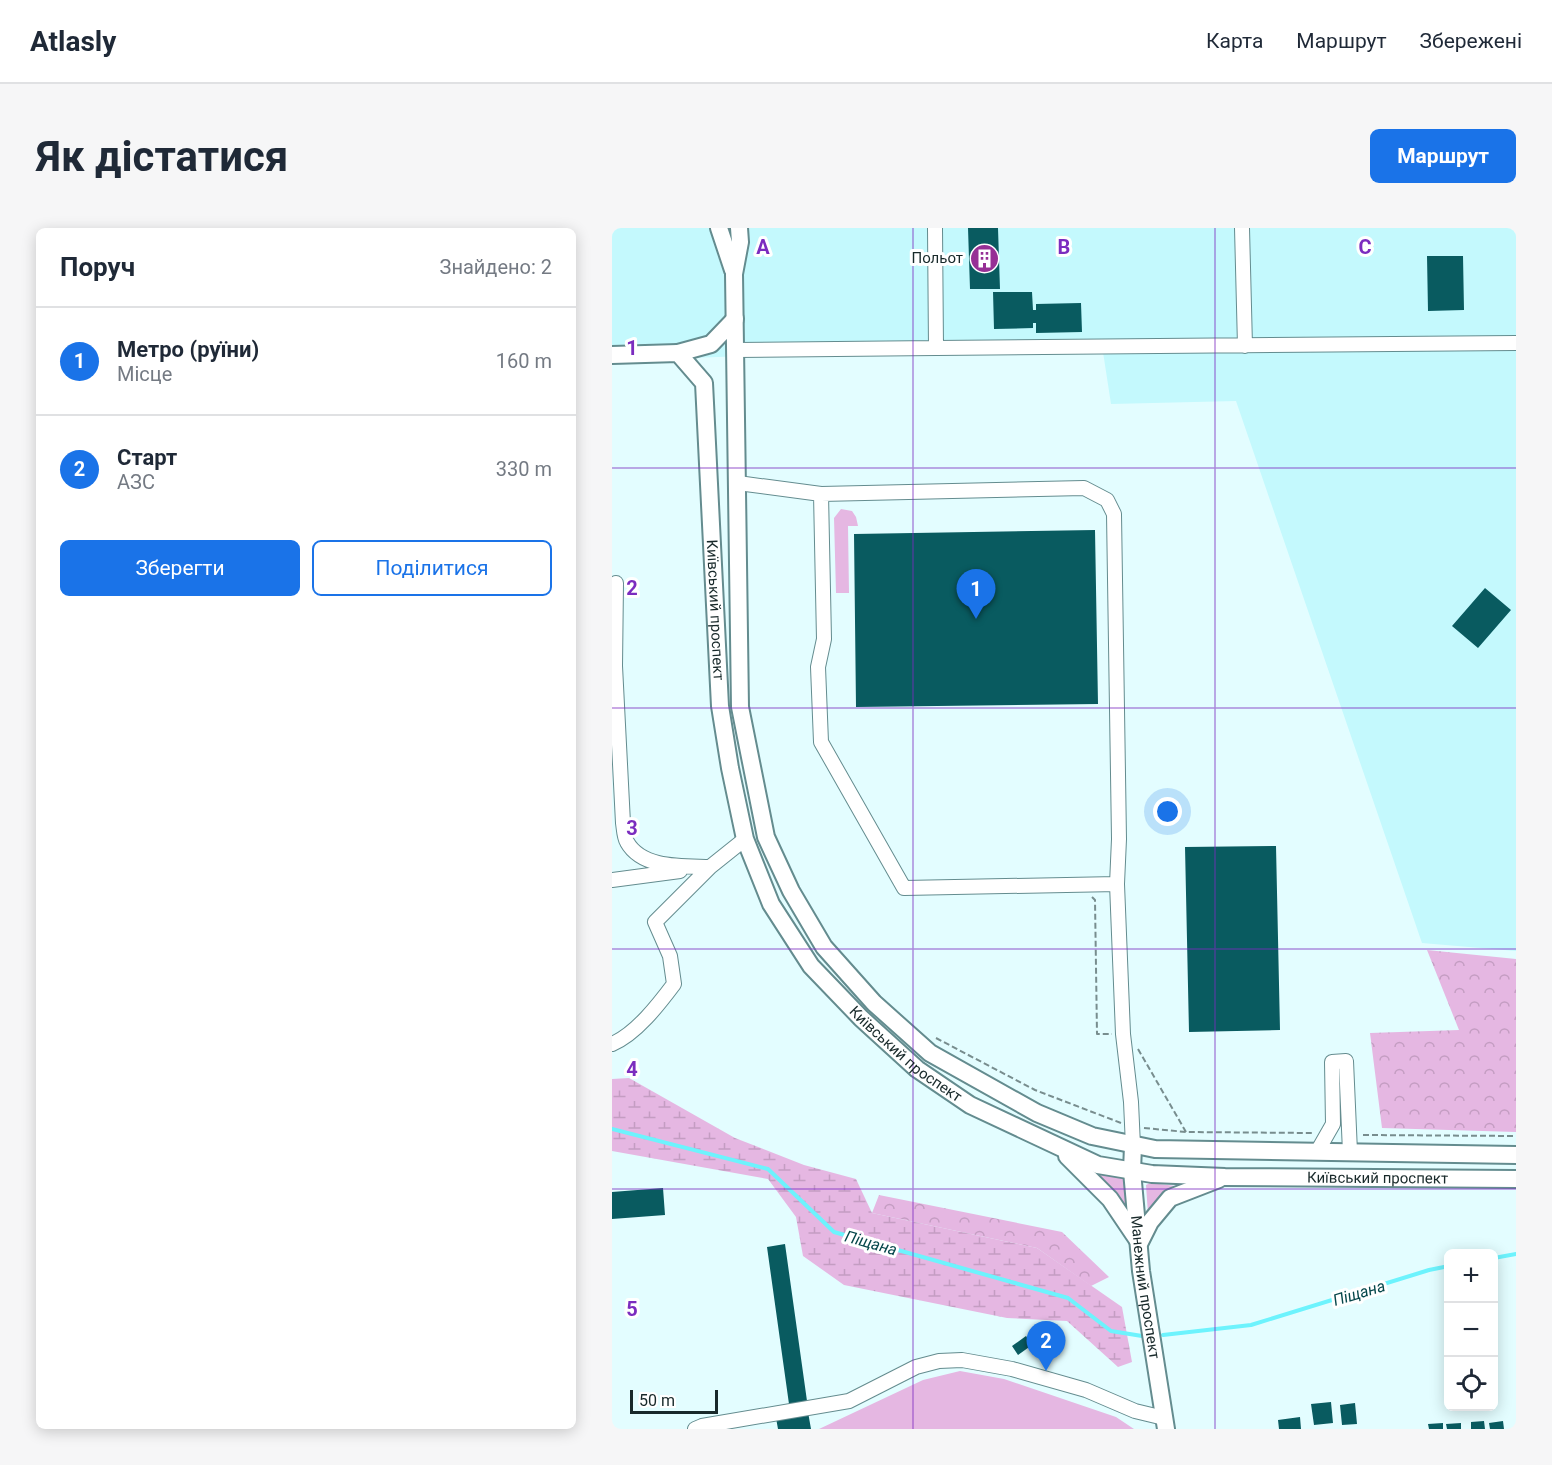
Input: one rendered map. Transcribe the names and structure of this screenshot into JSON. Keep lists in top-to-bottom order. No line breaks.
{"streets":{"main road":["Київський проспект","Манежний проспект"]},"crossings":[["Київський проспект","Манежний проспект"]],"water":["Піщана"],"places":{"building":["Польот"]},"scale_bar":"50 m","page":{"header":"Atlasly","nav":["Карта","Маршрут","Збережені"],"buttons":["Маршрут",["Зберегти","Поділитися"]],"title":"Як дістатися","heading":["Поруч","Знайдено: 2"],"list":[{"mark":"1","name":"Метро (руїни)","note":"Місце","value":"160 m"},{"mark":"2","name":"Старт","note":"АЗС","value":"330 m"}],"pins":["1","2"],"map_buttons":["+","−"],"scale":"50 m"},"grid":{"columns":["A","B","C"],"rows":["1","2","3","4","5"]}}
